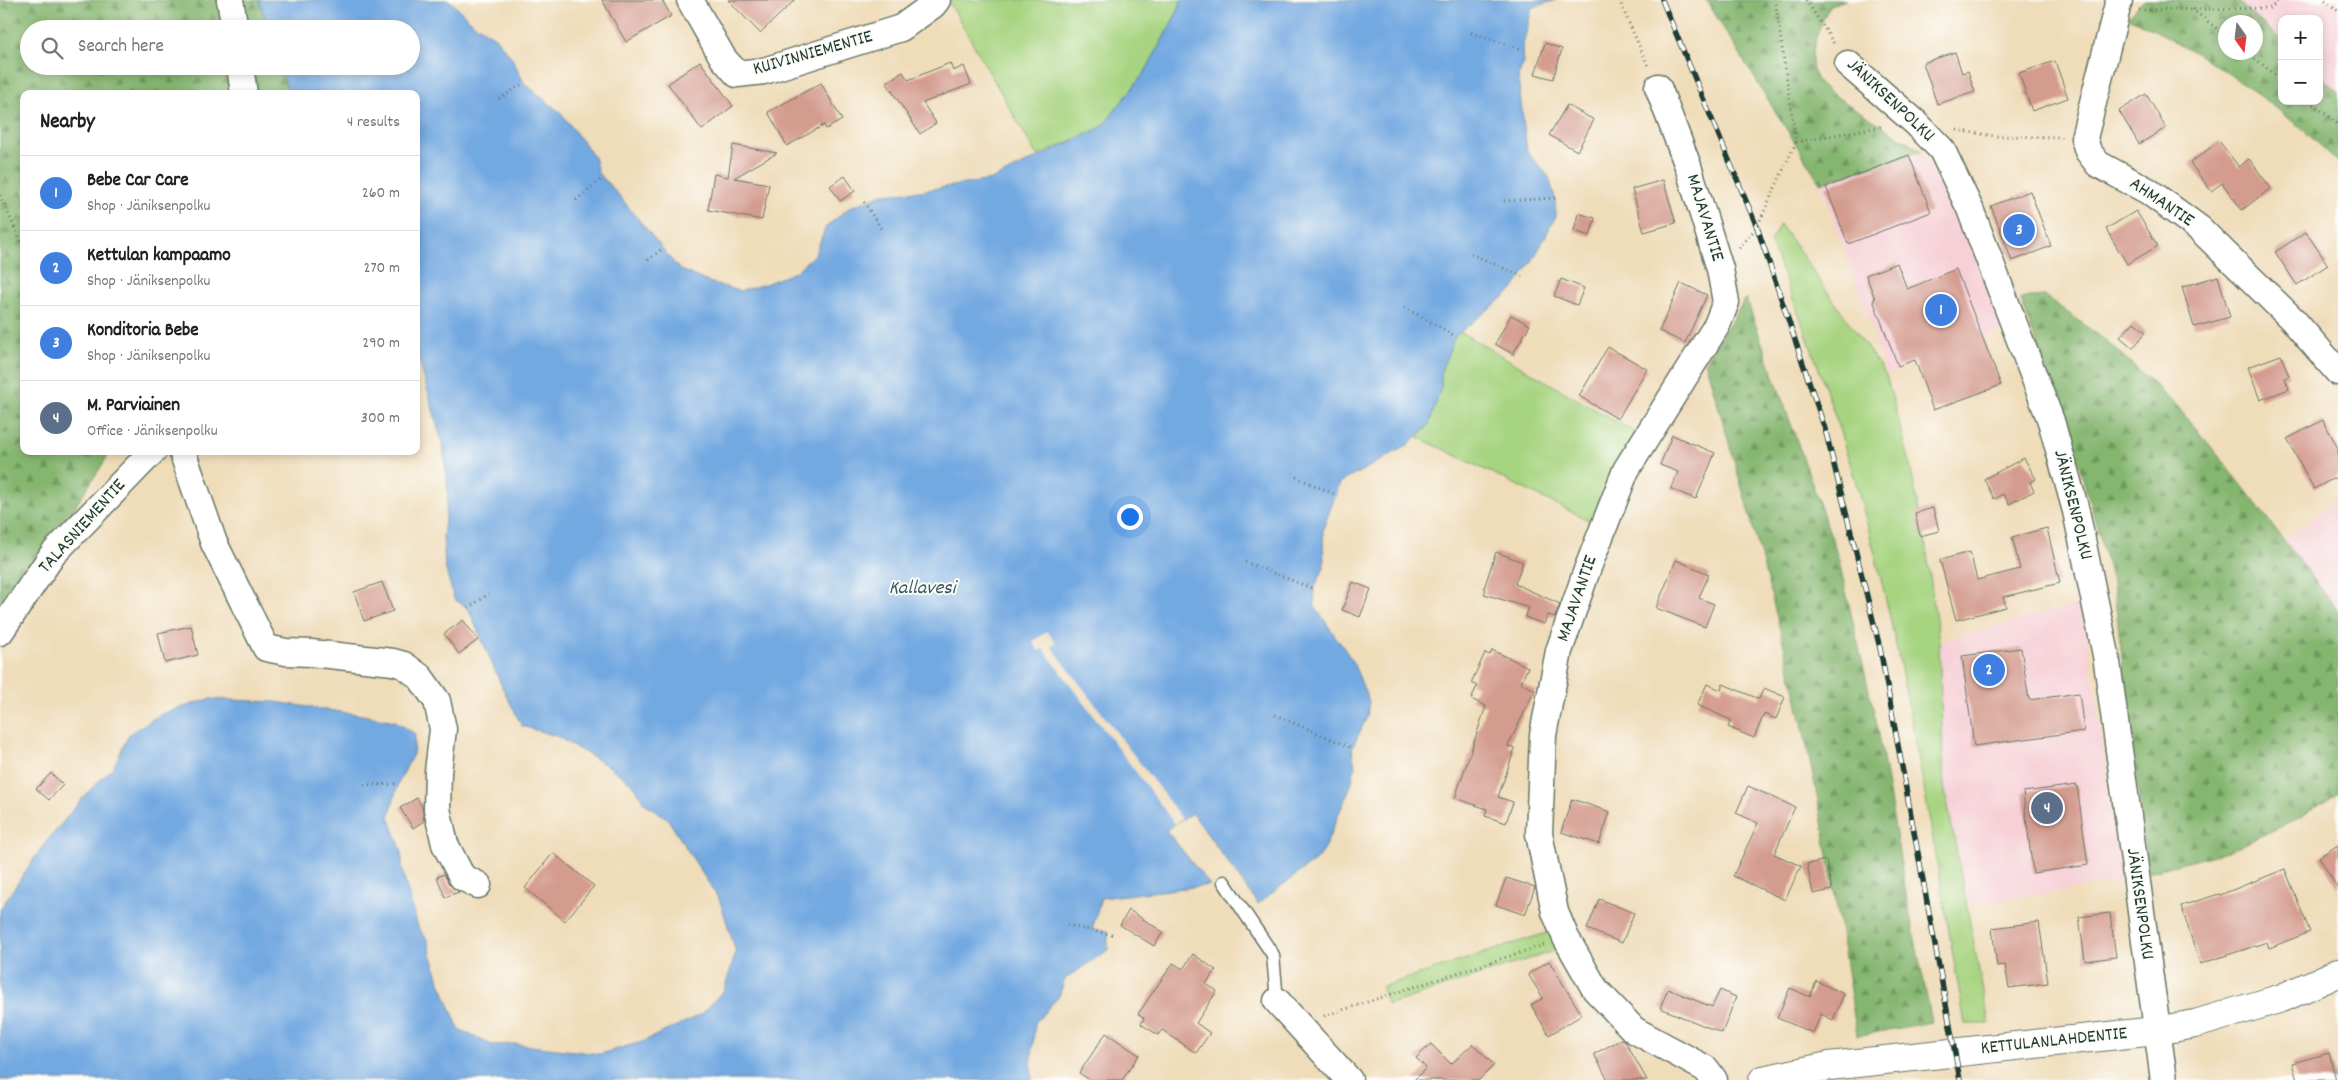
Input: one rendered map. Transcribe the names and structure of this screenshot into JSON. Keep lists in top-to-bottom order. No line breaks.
{"streets":{"street":["KUIVINNIEMENTIE","JÄNIKSENPOLKU","AHMANTIE","MAJAVANTIE","TALASNIEMENTIE","KETTULANLAHDENTIE"]},"crossings":[["JÄNIKSENPOLKU","KETTULANLAHDENTIE"]],"water":["Kallavesi"],"north":"bottom","page":{"map_buttons":["+","−"],"search":"Search here","heading":["Nearby","4 results"],"list":[{"mark":"1","name":"Bebe Car Care","note":"Shop · Jäniksenpolku","value":"260 m"},{"mark":"2","name":"Kettulan kampaamo","note":"Shop · Jäniksenpolku","value":"270 m"},{"mark":"3","name":"Konditoria Bebe","note":"Shop · Jäniksenpolku","value":"290 m"},{"mark":"4","name":"M. Parviainen","note":"Office · Jäniksenpolku","value":"300 m"}],"pins":["3","1","2","4"]}}
